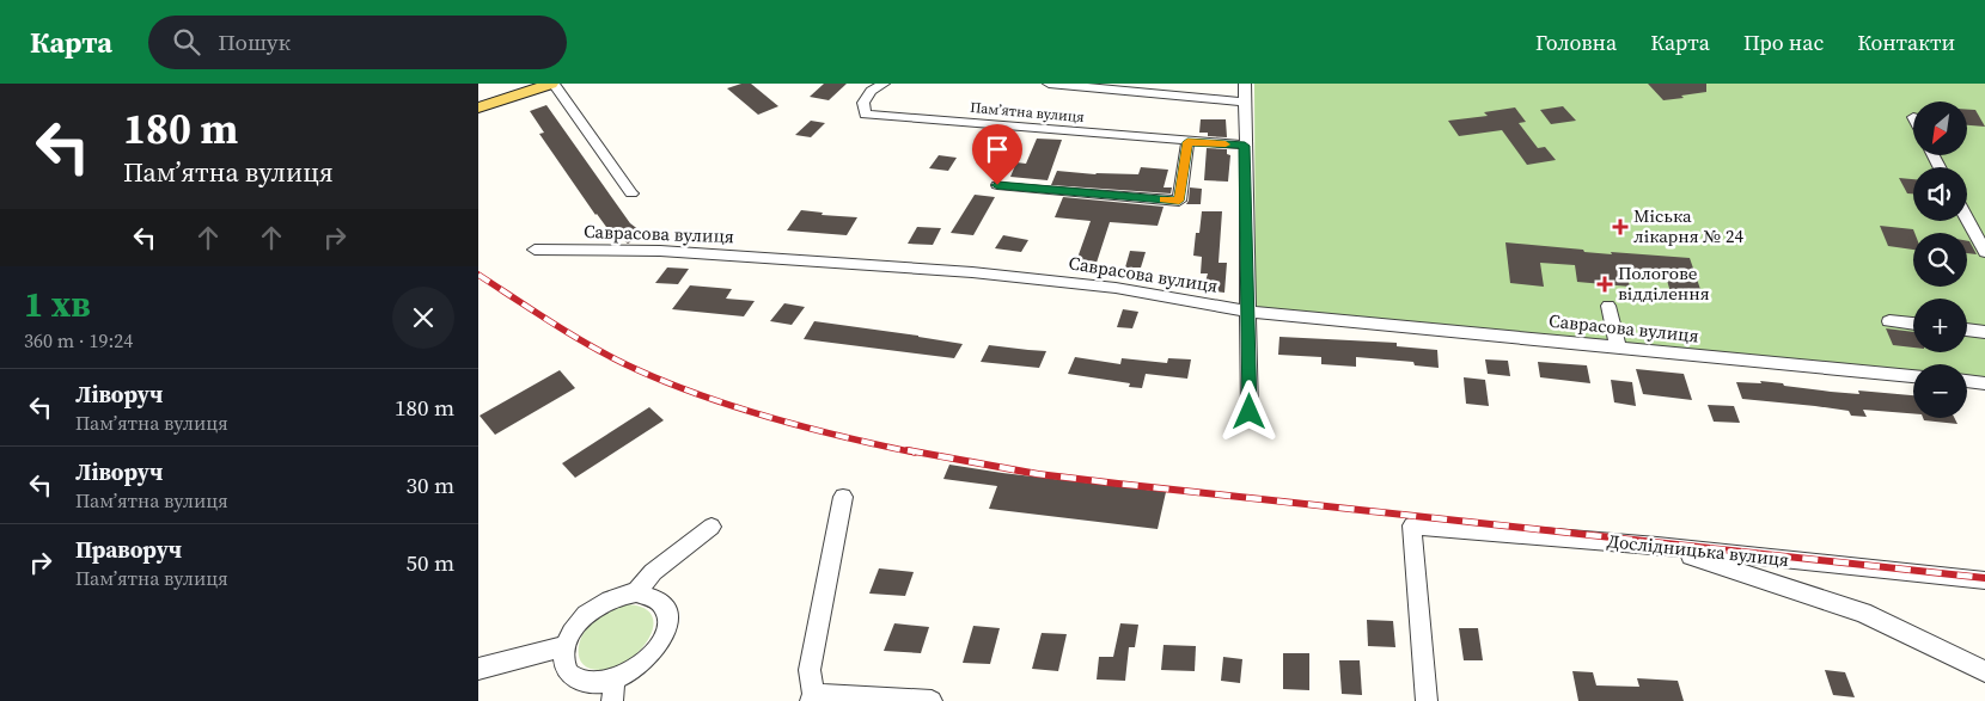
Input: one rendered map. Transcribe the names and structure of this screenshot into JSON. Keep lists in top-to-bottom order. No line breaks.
{"streets":{"street":["Пам’ятна вулиця","Саврасова вулиця","Дослідницька вулиця"]},"places":{"health":["Міська лікарня № 24","Пологове відділення"]},"north":"bottom left","page":{"header":"Карта","search":"Пошук","nav":["Головна","Карта","Про нас","Контакти"],"turn":["180 m","Пам’ятна вулиця"],"map_buttons":["+","−"],"heading":["1 хв","360 m · 19:24"],"list":[{"name":"Ліворуч","note":"Пам’ятна вулиця","value":"180 m"},{"name":"Ліворуч","note":"Пам’ятна вулиця","value":"30 m"},{"name":"Праворуч","note":"Пам’ятна вулиця","value":"50 m"}]}}
